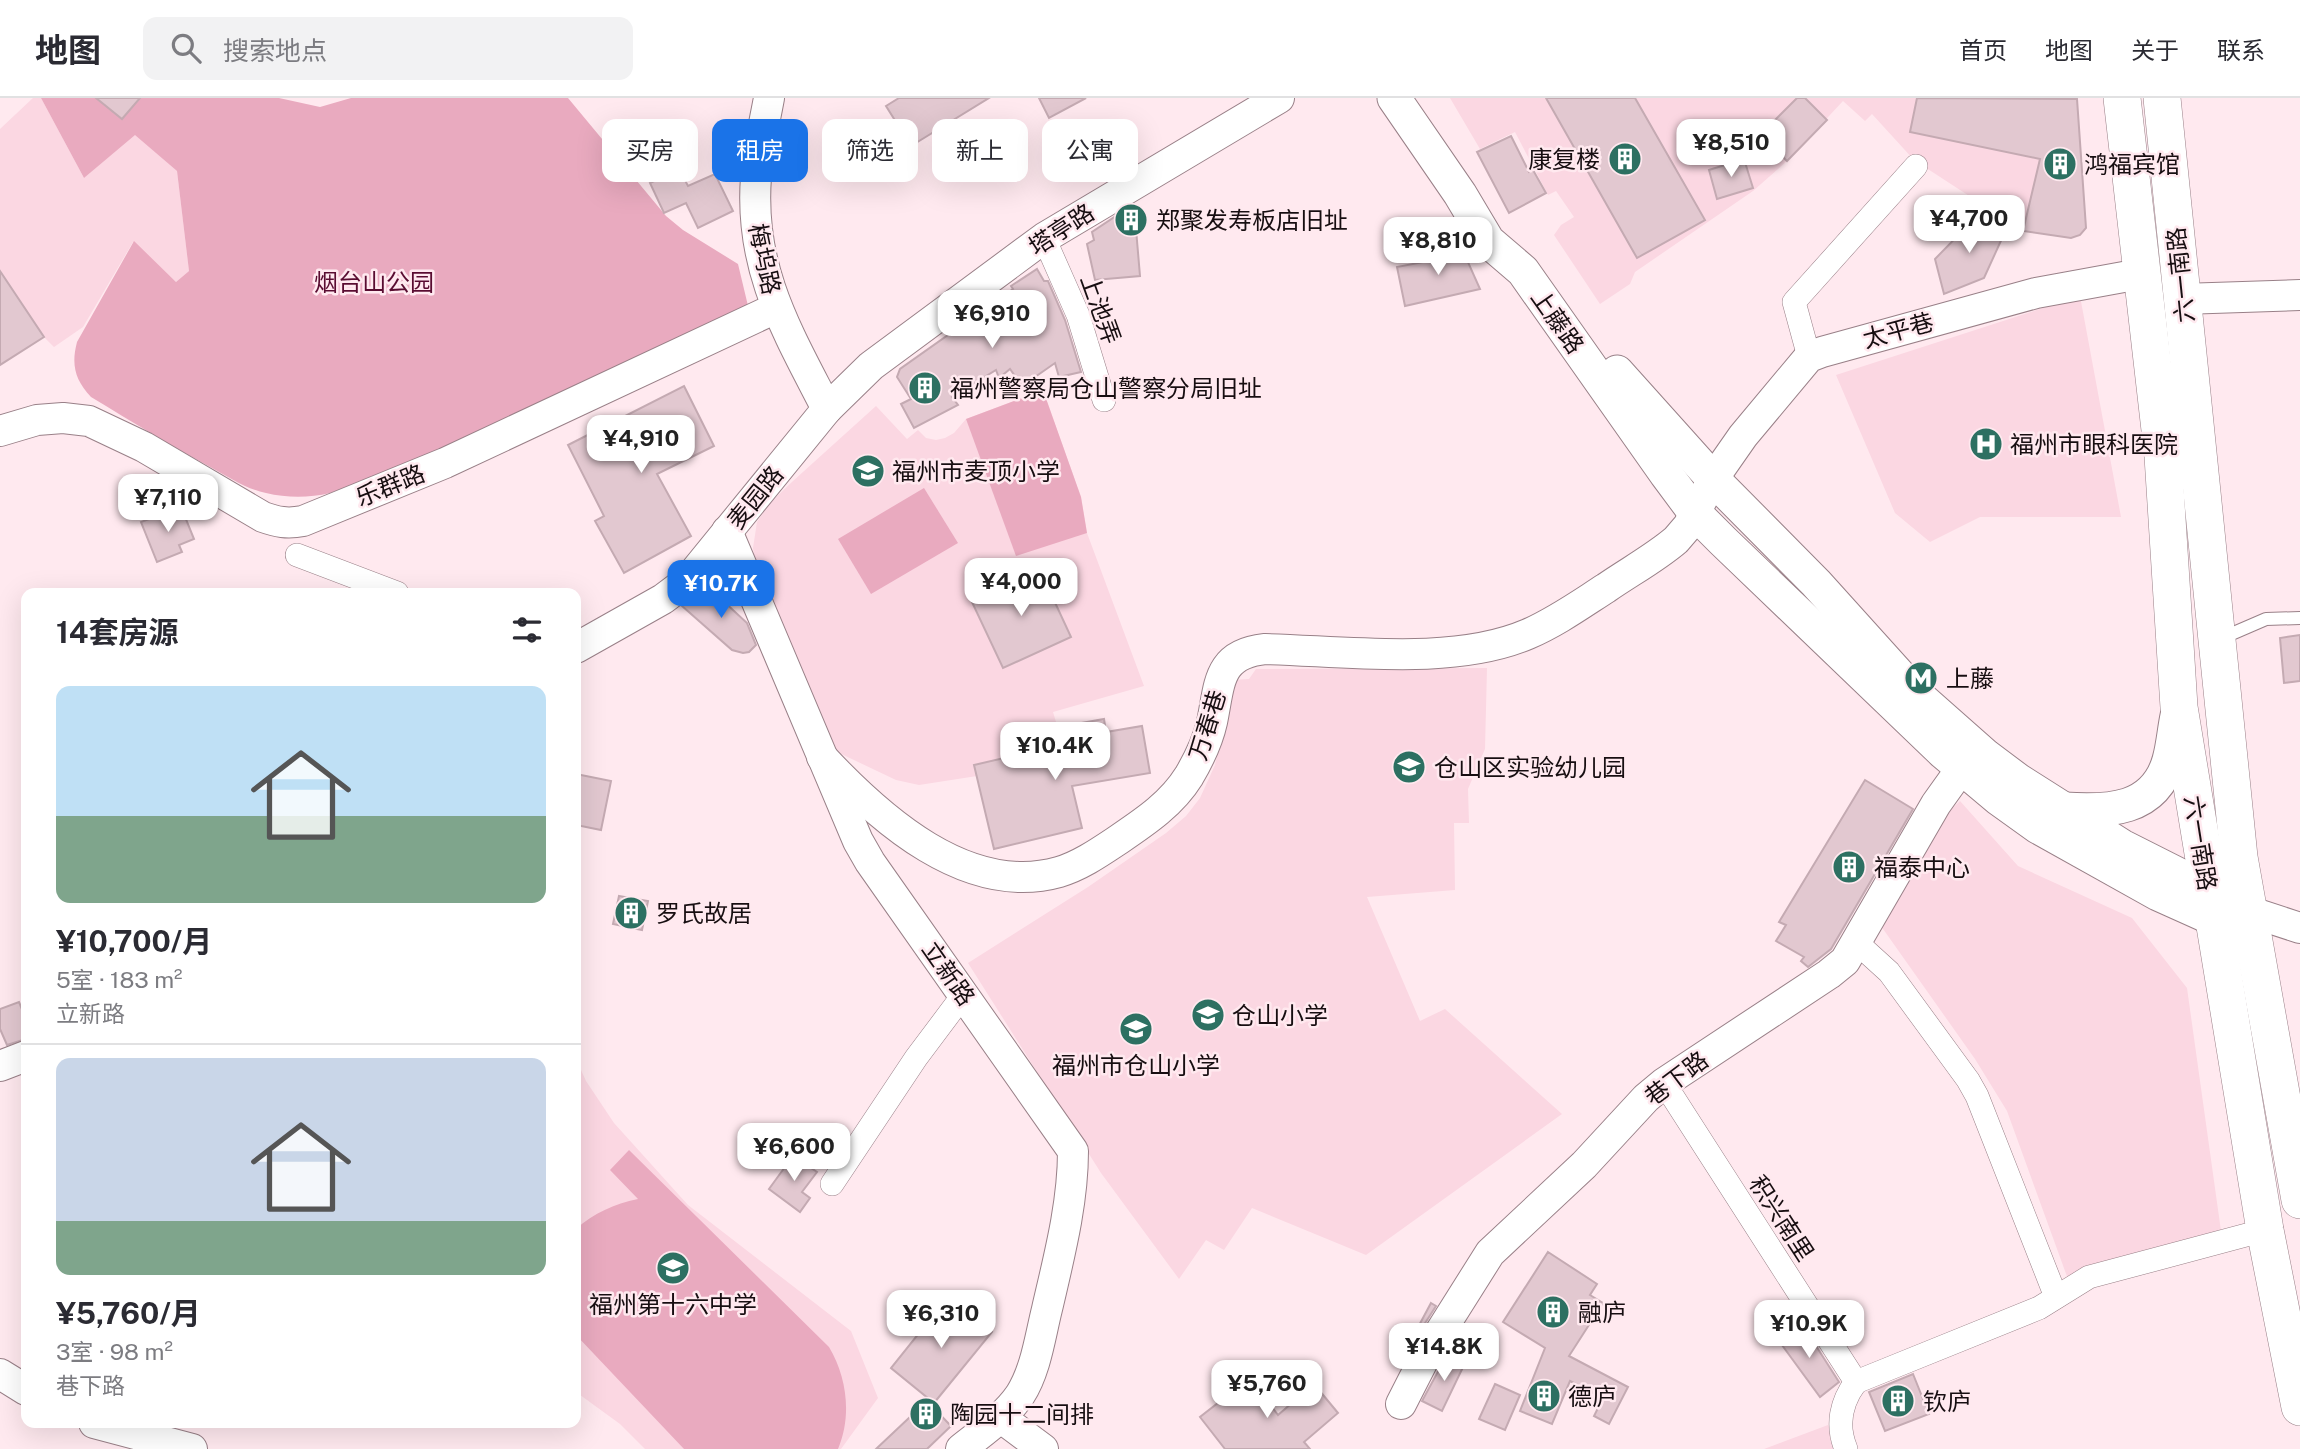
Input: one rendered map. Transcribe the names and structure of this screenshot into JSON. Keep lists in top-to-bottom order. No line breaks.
{"streets":{"main road":["六一南路","上藤路"],"street":["塔亭路","梅坞路","上池弄","太平巷","乐群路","麦园路","万春巷","立新路","巷下路","积兴南里"]},"crossings":[["塔亭路","梅坞路"],["塔亭路","上池弄"],["塔亭路","麦园路"],["梅坞路","乐群路"],["梅坞路","麦园路"],["六一南路","上藤路"],["六一南路","太平巷"],["上藤路","万春巷"],["上藤路","巷下路"],["麦园路","立新路"],["万春巷","立新路"],["巷下路","积兴南里"]],"parks":["烟台山公园"],"places":{"building":["康复楼","鸿福宾馆","郑聚发寿板店旧址","福州警察局仓山警察分局旧址","福泰中心","罗氏故居","融庐","德庐","钦庐","陶园十二间排"],"hospital":["福州市眼科医院"],"school or university":["福州市麦顶小学","仓山区实验幼儿园","仓山小学","福州市仓山小学","福州第十六中学"],"metro station":["上藤"]},"page":{"header":"地图","search":"搜索地点","nav":["首页","地图","关于","联系"],"price":["¥8,510","¥4,700","¥8,810","¥6,910","¥4,910","¥7,110","¥4,000","¥10.7K","¥10.4K","¥6,600","¥6,310","¥10.9K","¥14.8K","¥5,760"],"chip":["买房","租房","筛选","新上","公寓"],"heading":"14套房源","list":[{"name":"¥10,700/月","note":"5室 · 183 m² · 立新路"},{"name":"¥5,760/月","note":"3室 · 98 m² · 巷下路"}]}}
